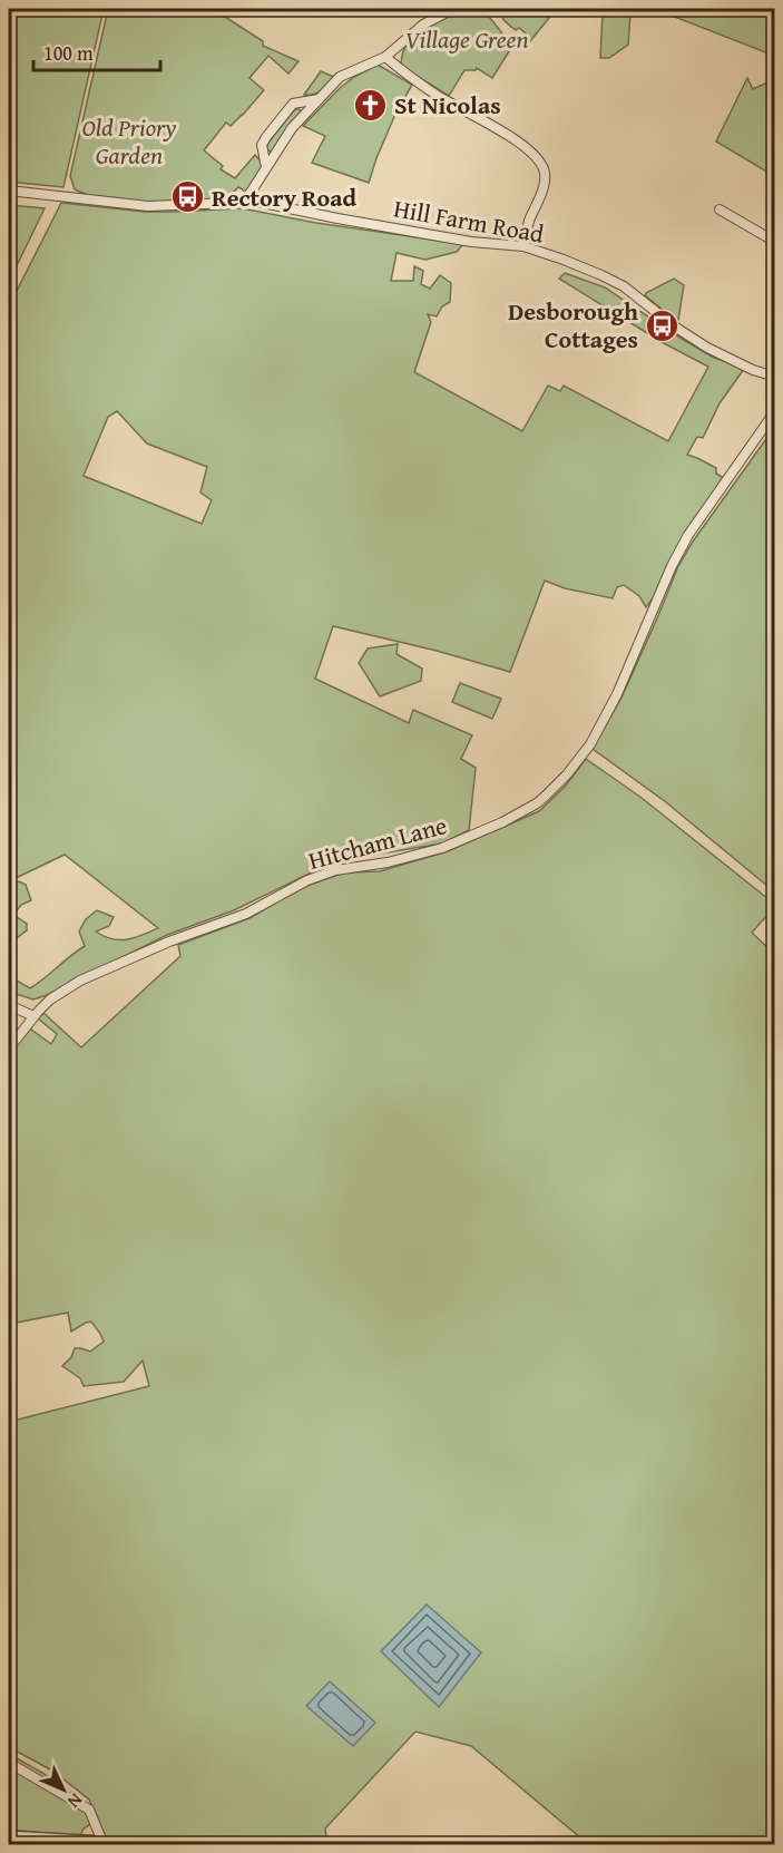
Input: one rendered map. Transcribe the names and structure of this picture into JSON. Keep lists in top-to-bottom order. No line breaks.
{"streets":{"street":["Hill Farm Road","Hitcham Lane"]},"parks":["Village Green","Old Priory Garden"],"places":{"church":["St Nicolas"],"bus stop":["Rectory Road","Desborough Cottages"]},"scale_bar":"100 m","north":"bottom right"}
